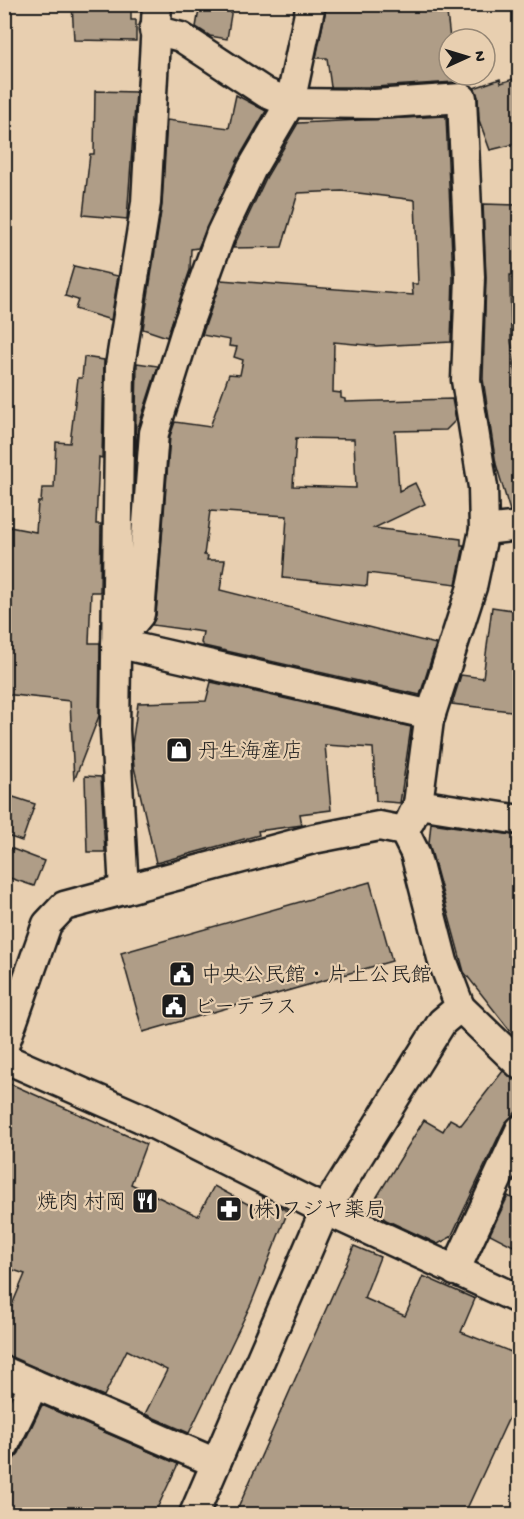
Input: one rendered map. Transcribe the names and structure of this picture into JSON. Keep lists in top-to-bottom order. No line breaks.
{"places":{"shop":["丹生海産店"],"public building":["中央公民館・片上公民館","ビーテラス"],"restaurant":["焼肉 村岡"],"pharmacy":["(株)フジヤ薬局"]},"north":"right"}
